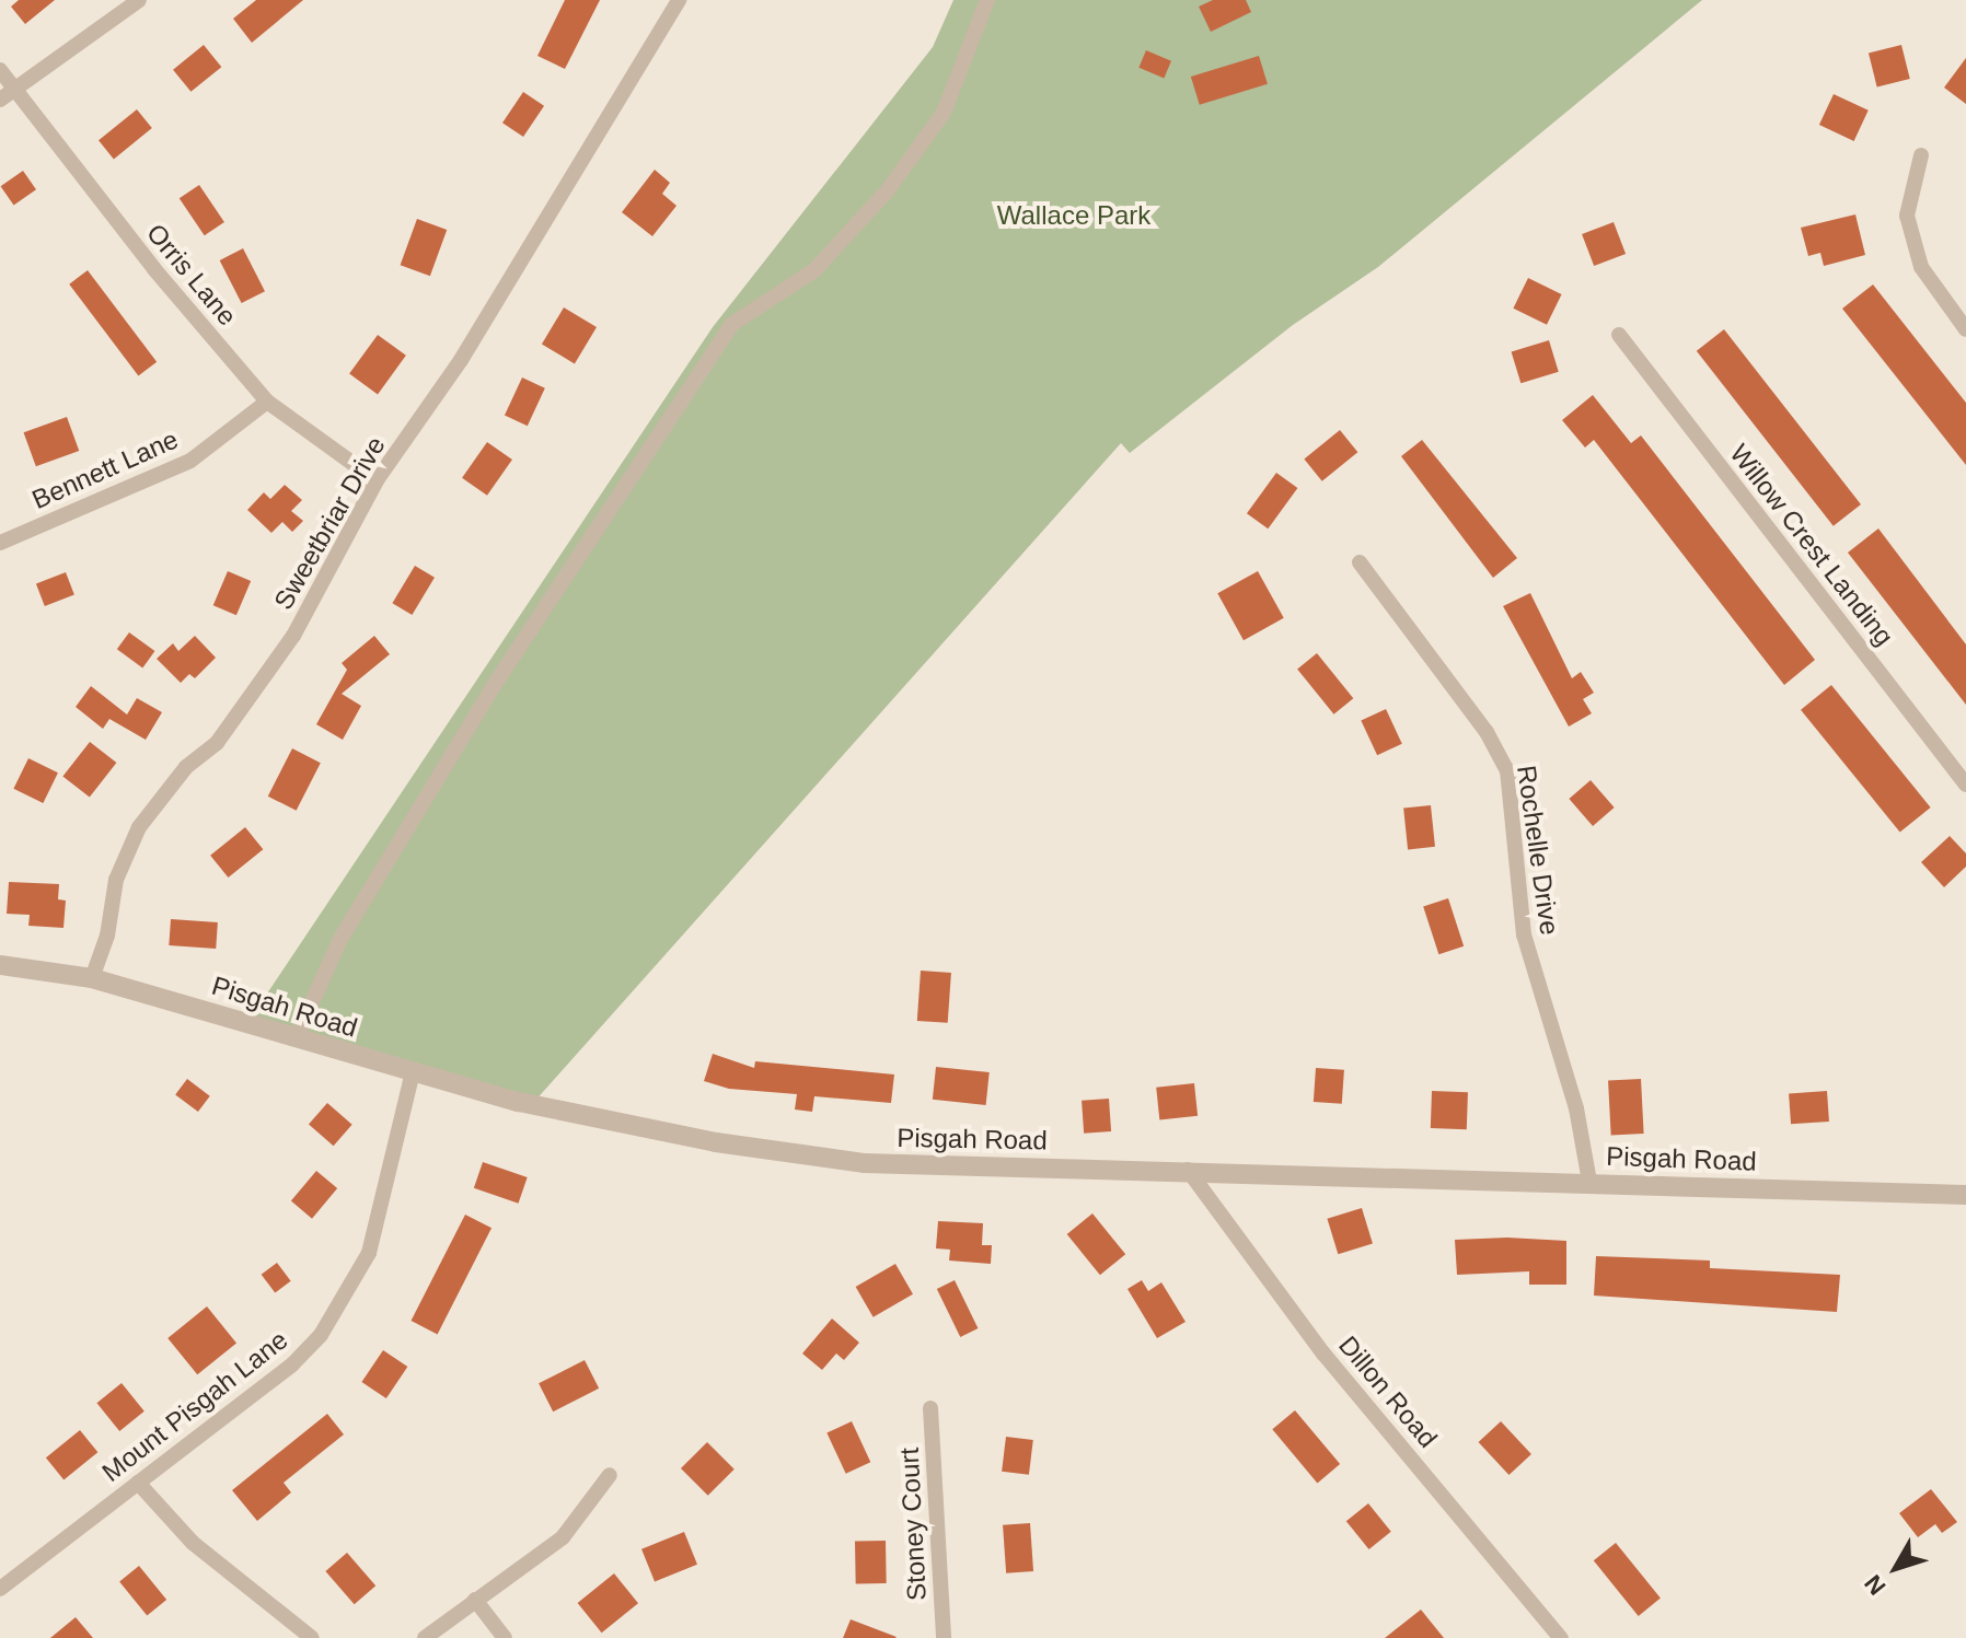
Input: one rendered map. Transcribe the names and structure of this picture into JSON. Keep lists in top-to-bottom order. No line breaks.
{"streets":{"street":["Orris Lane","Bennett Lane","Sweetbriar Drive","Willow Crest Landing","Rochelle Drive","Pisgah Road","Dillon Road","Mount Pisgah Lane","Stoney Court"]},"crossings":[["Orris Lane","Bennett Lane"],["Orris Lane","Sweetbriar Drive"],["Sweetbriar Drive","Pisgah Road"],["Rochelle Drive","Pisgah Road"],["Pisgah Road","Dillon Road"],["Pisgah Road","Mount Pisgah Lane"]],"parks":["Wallace Park"],"north":"bottom left"}
